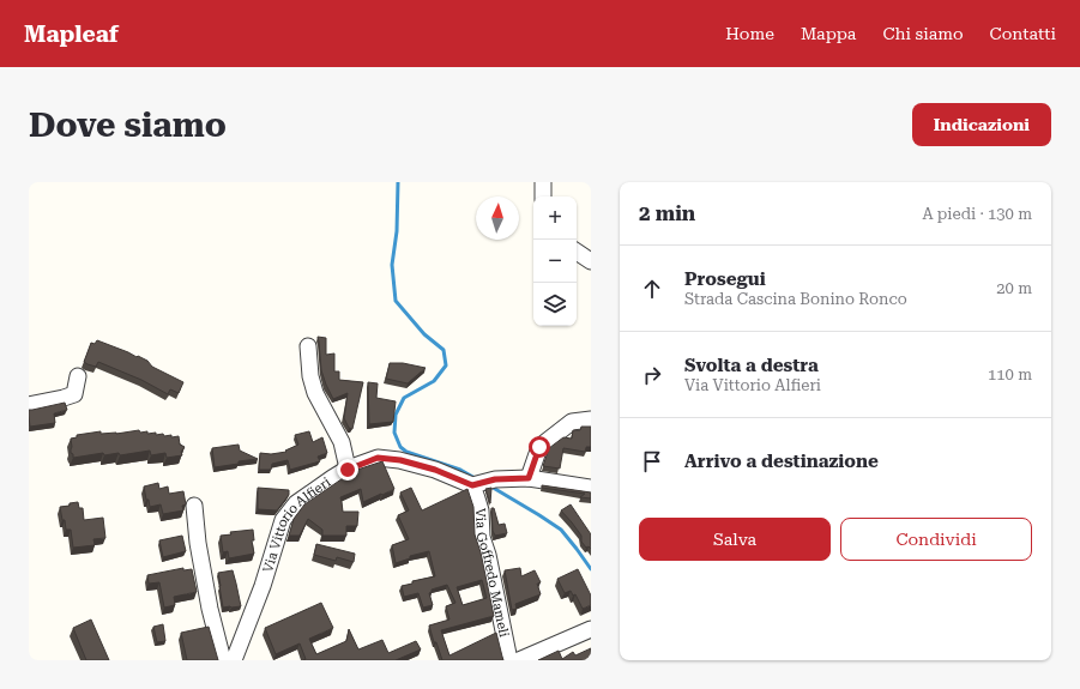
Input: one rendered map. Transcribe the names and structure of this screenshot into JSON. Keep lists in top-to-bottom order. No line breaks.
{"streets":{"street":["Via Vittorio Alfieri","Via Goffredo Mameli"]},"crossings":[["Via Vittorio Alfieri","Via Goffredo Mameli"]],"north":"top","page":{"header":"Mapleaf","nav":["Home","Mappa","Chi siamo","Contatti"],"buttons":["Indicazioni",["Salva","Condividi"]],"title":"Dove siamo","heading":["2 min","A piedi · 130 m"],"map_buttons":["+","−"],"list":[["Prosegui","Strada Cascina Bonino Ronco","20 m"],["Svolta a destra","Via Vittorio Alfieri","110 m"],"Arrivo a destinazione"]}}
